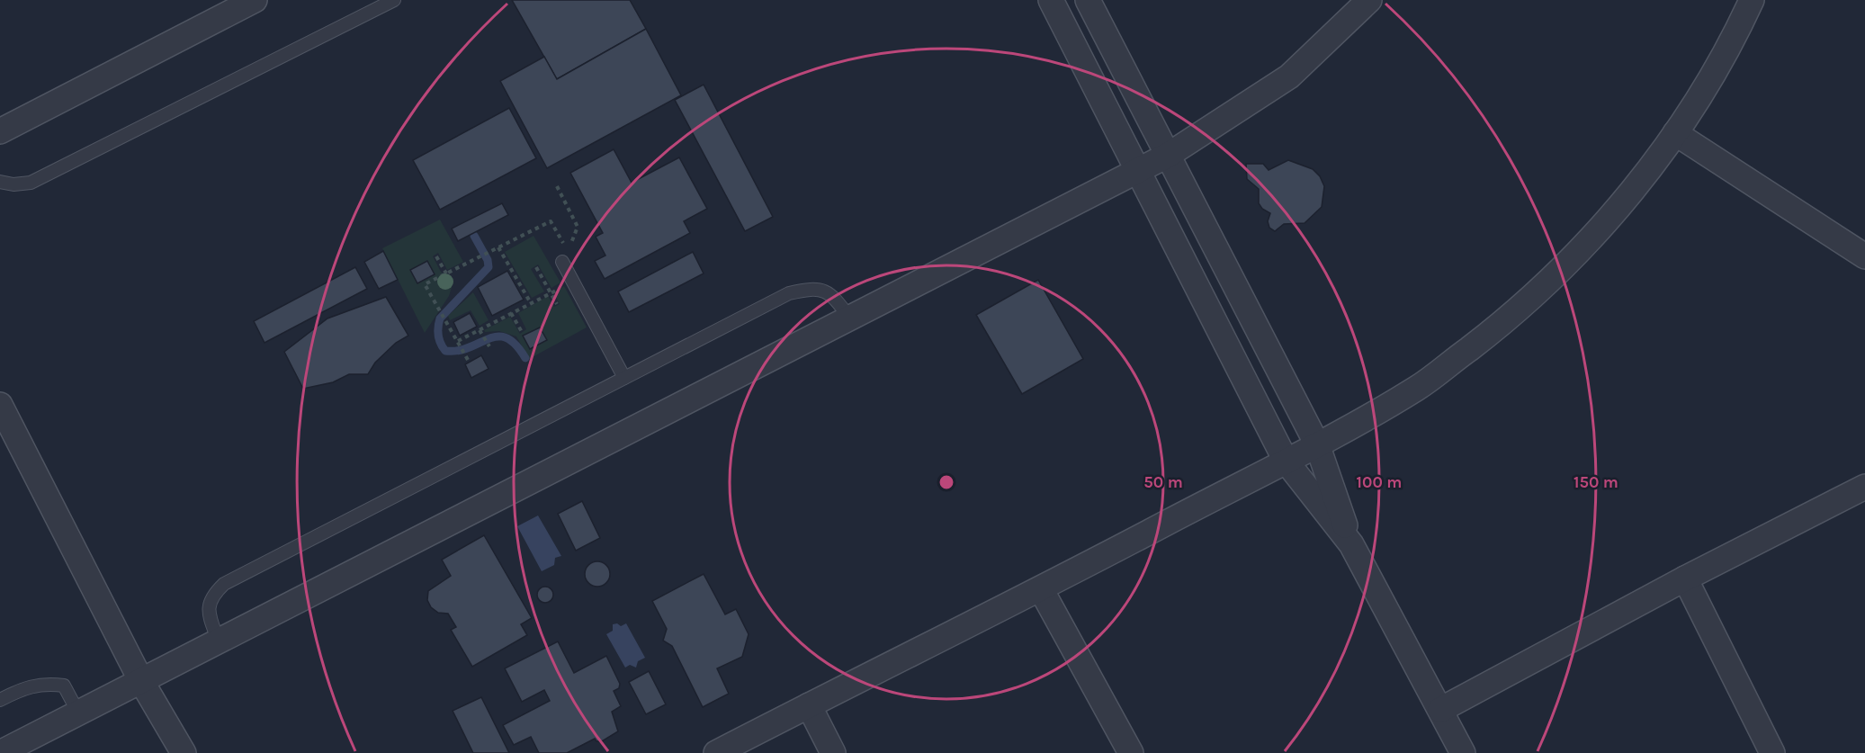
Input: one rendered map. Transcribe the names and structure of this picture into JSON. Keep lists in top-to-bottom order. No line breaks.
{"rings":["50 m","100 m","150 m"]}
